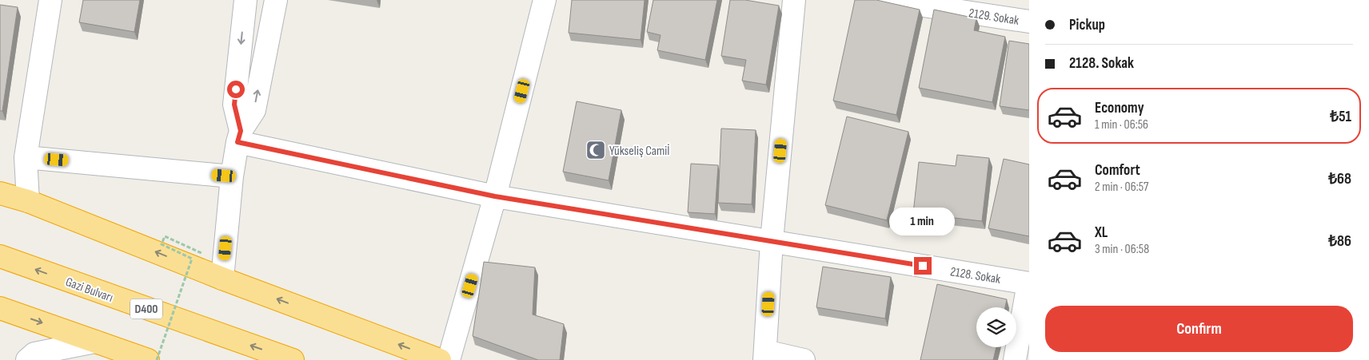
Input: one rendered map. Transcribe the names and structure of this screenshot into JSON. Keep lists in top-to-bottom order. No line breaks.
{"streets":{"highway":["Gazi Bulvarı","D400"],"street":["2129. Sokak","2128. Sokak"]},"places":{"mosque":["Yükseliş Camiİ"]},"page":{"banner":["Pickup","2128. Sokak"],"list":[{"name":"Economy","note":"1 min · 06:56","value":"₺51"},{"name":"Comfort","note":"2 min · 06:57","value":"₺68"},{"name":"XL","note":"3 min · 06:58","value":"₺86"}],"bubble":"1 min","buttons":"Confirm"}}
